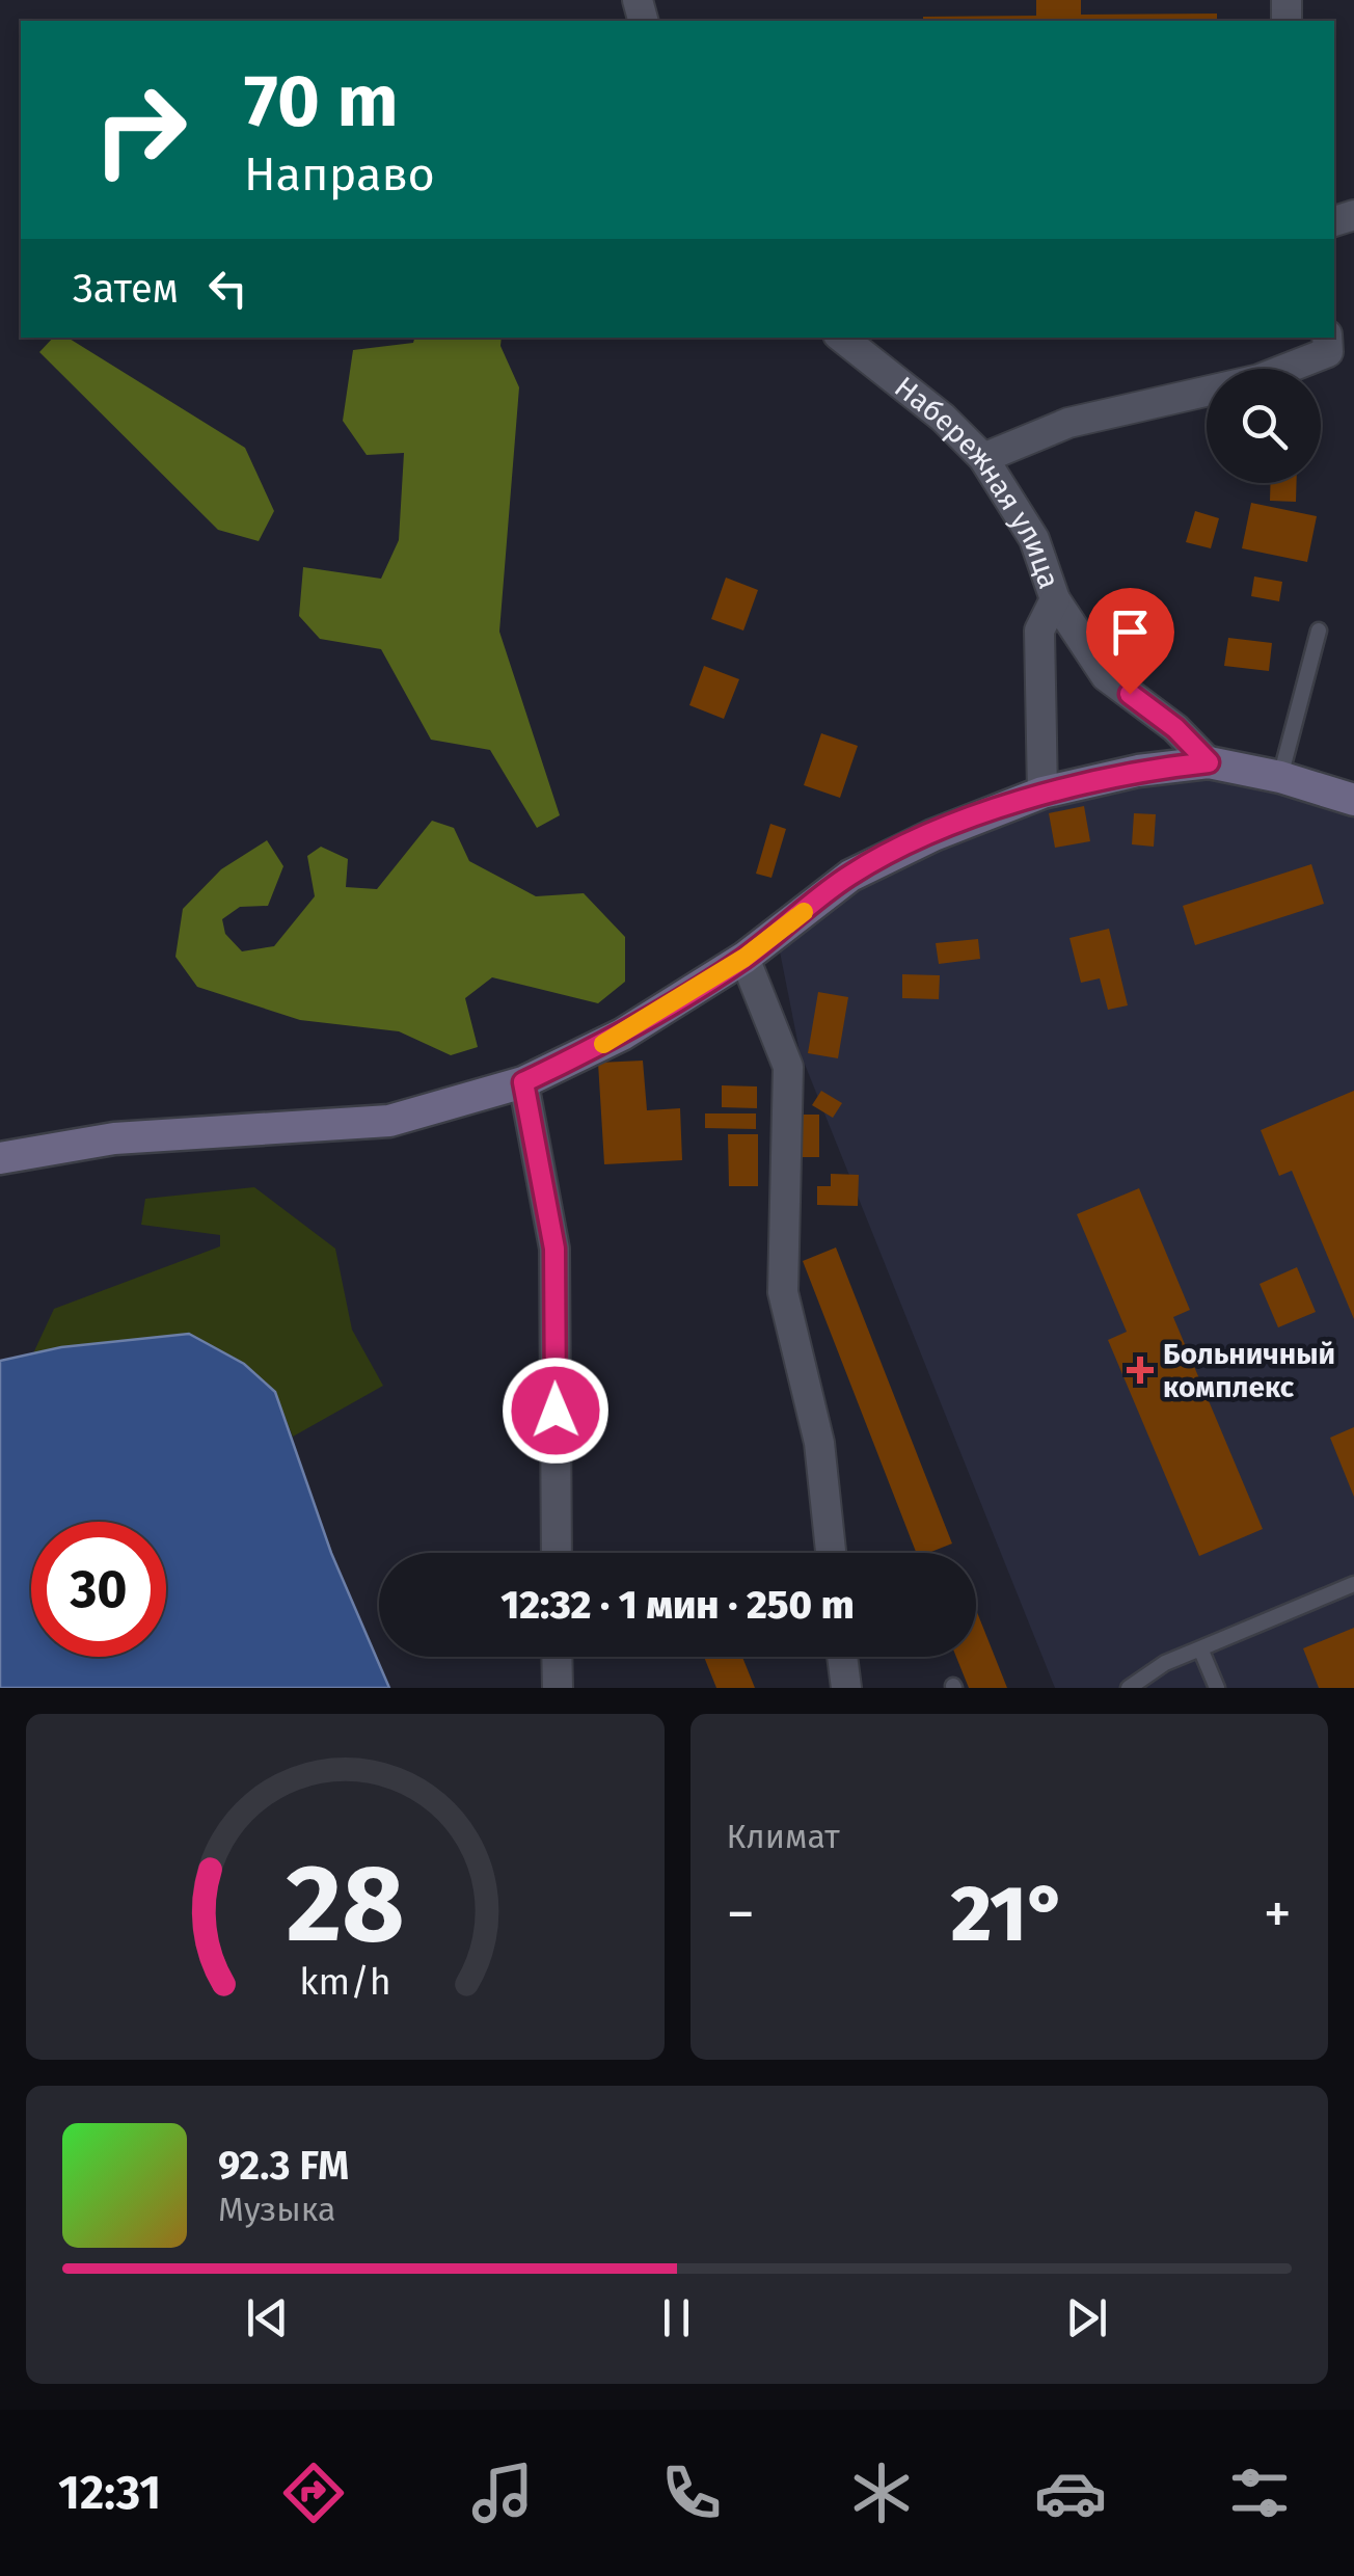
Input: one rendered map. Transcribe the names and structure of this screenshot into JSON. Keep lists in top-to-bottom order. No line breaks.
{"streets":{"street":["Набережная улица"]},"places":{"health":["Больничный комплекс"]},"page":{"turn":["70 m","Направо"],"then":"Затем","limit":"30","trip":"12:32 · 1 мин · 250 m","tile":"Климат","heat":["−","21°","+"],"song":["92.3 FM","Музыка"],"tabs":"12:31","gauge":["28","km/h"]}}
